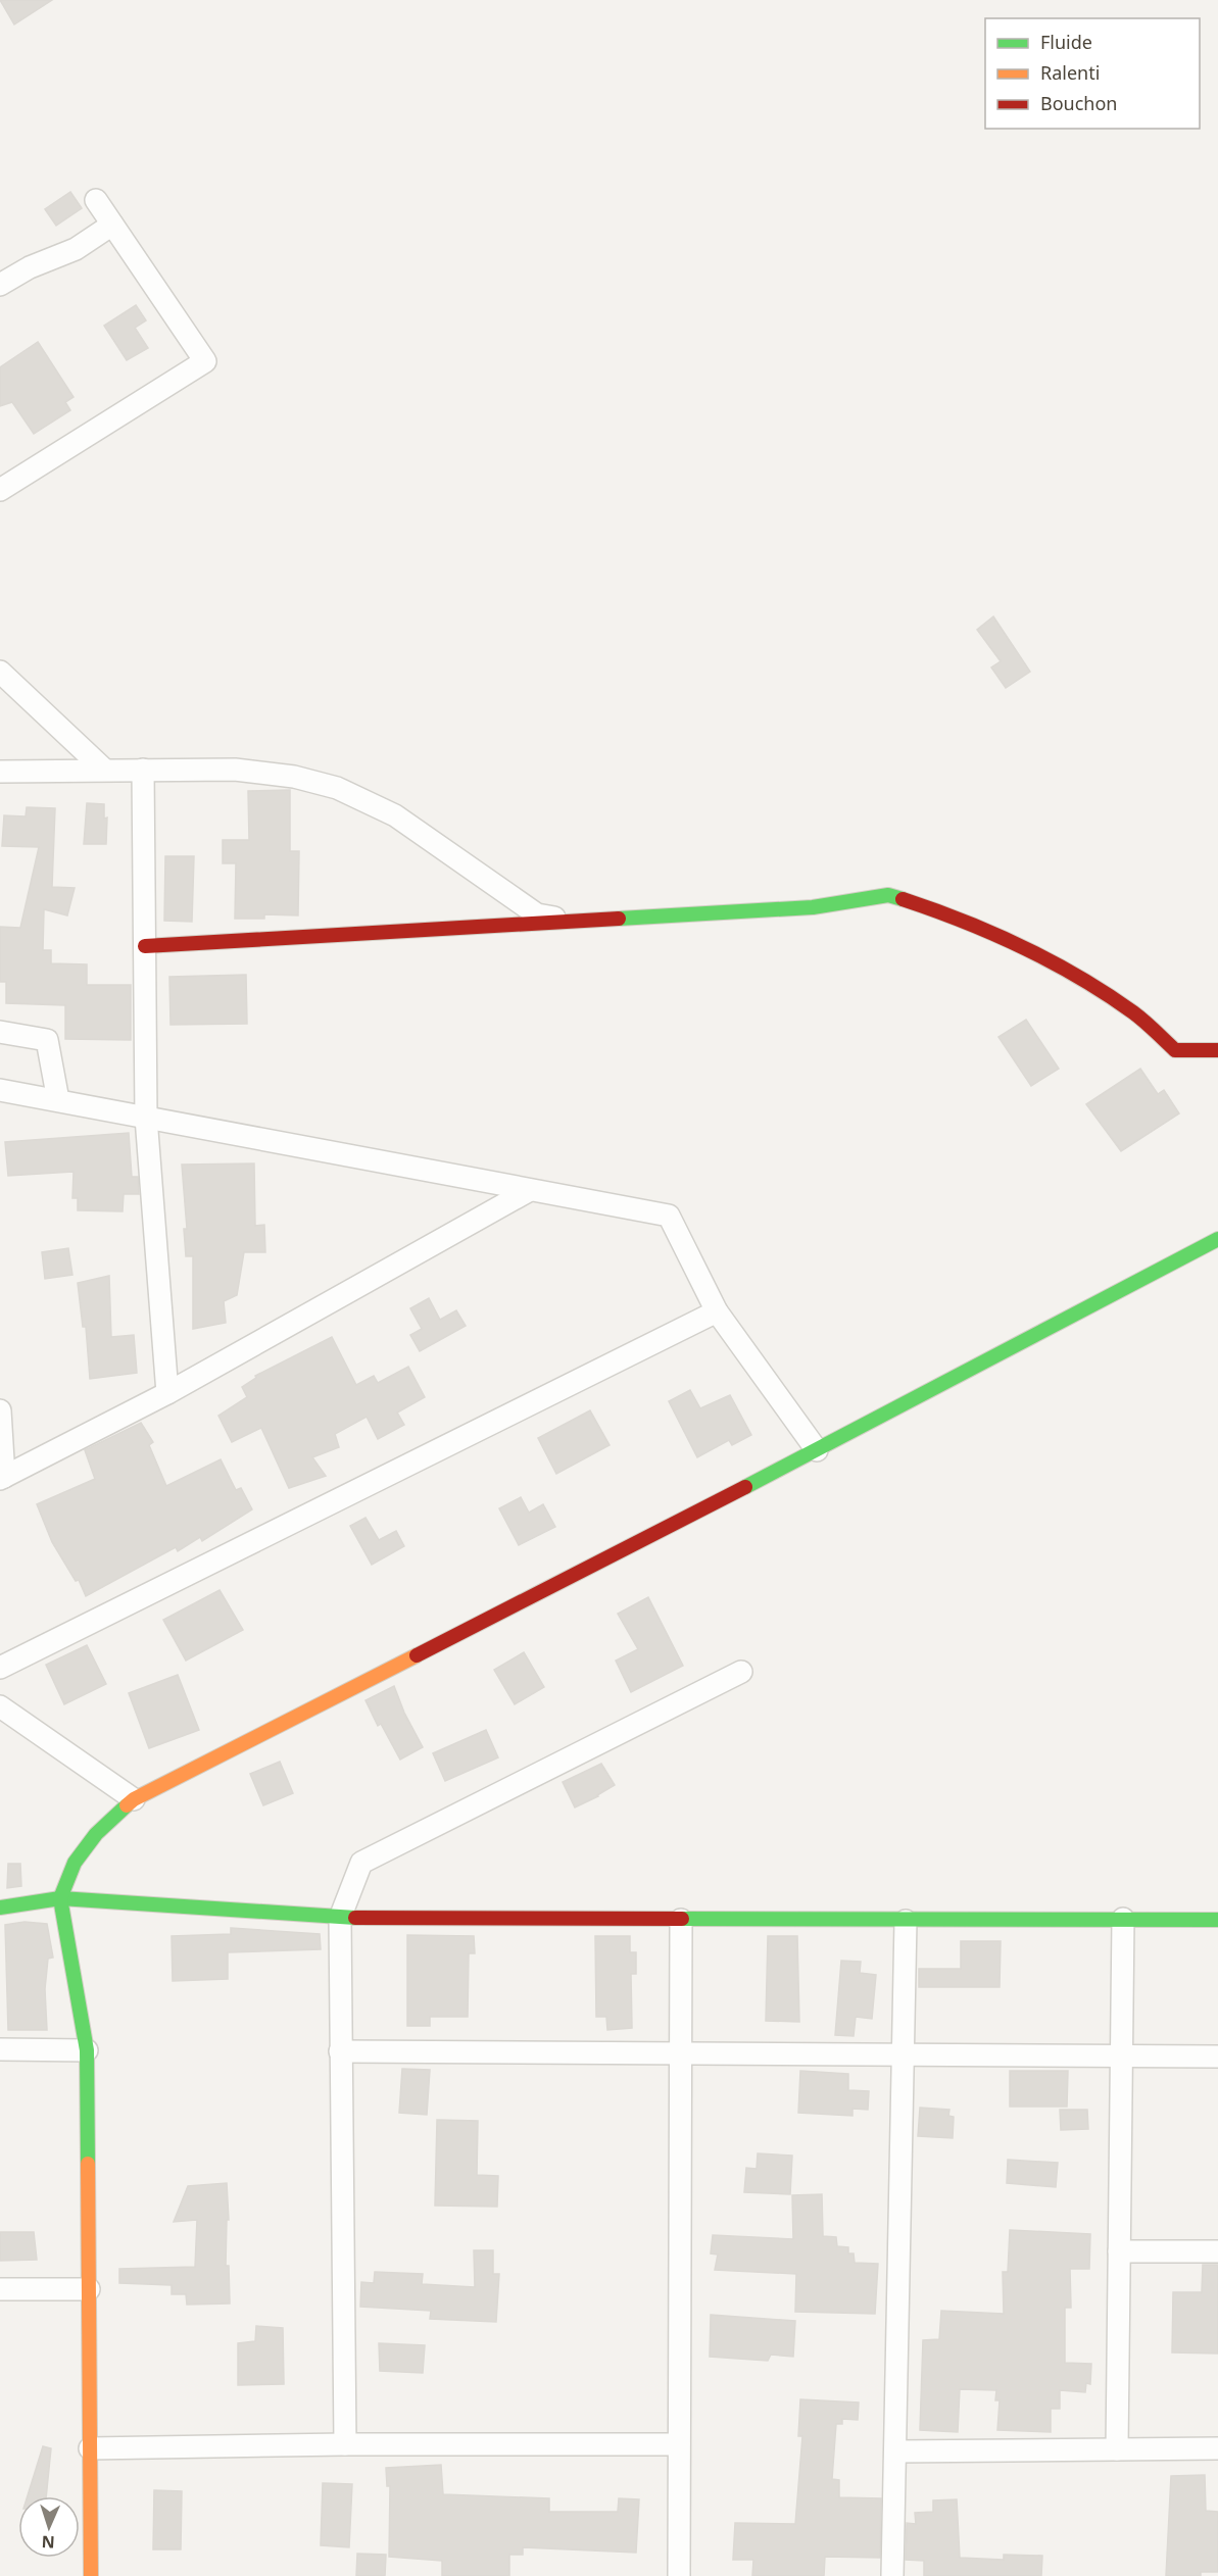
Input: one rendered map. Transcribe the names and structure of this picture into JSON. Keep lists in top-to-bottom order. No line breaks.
{"legend":["Fluide","Ralenti","Bouchon"],"north":"bottom"}
